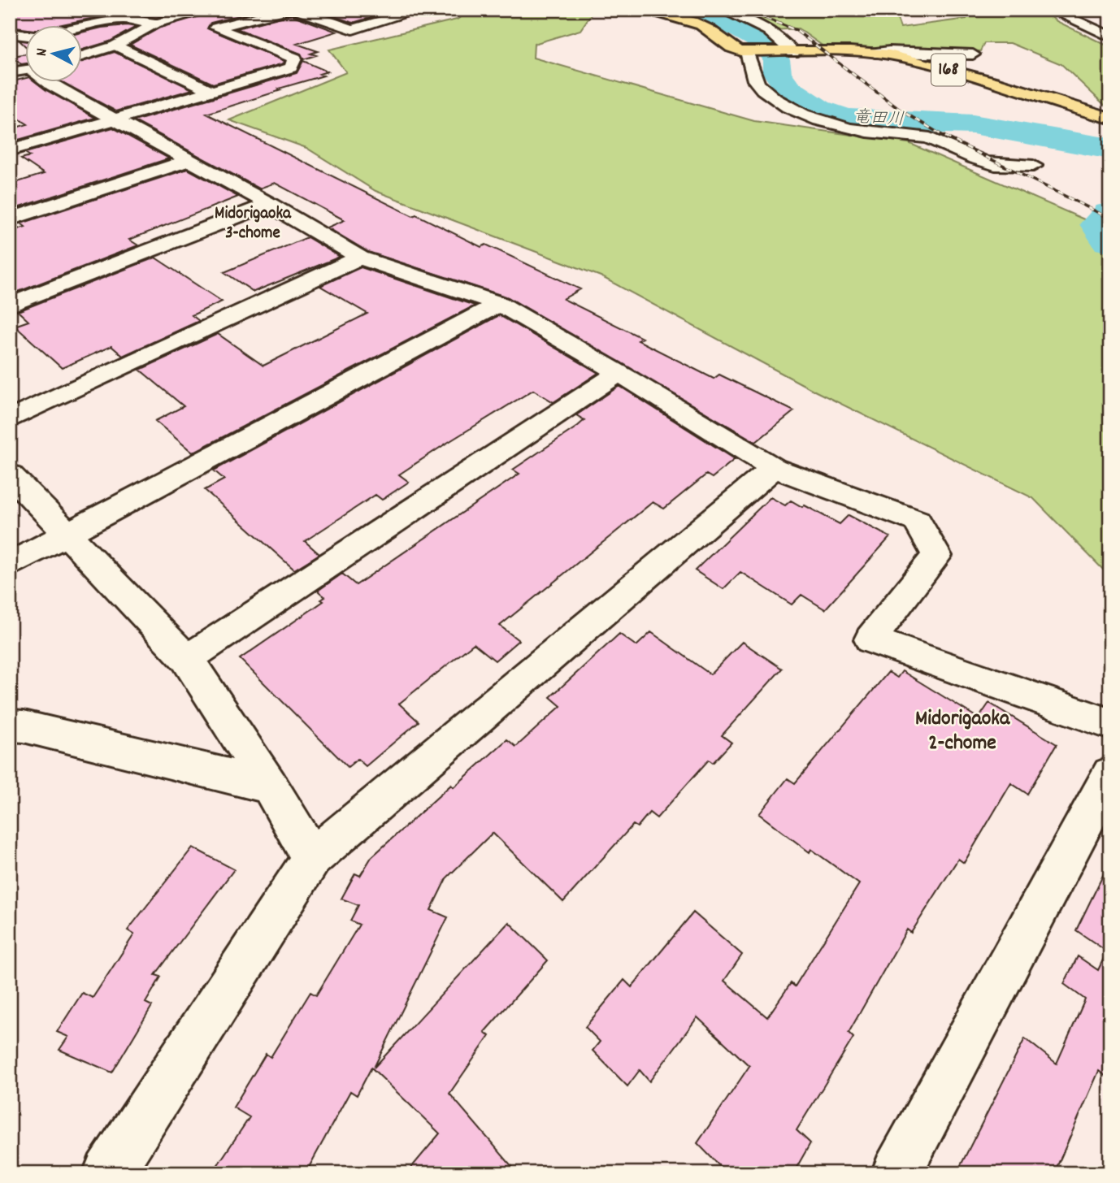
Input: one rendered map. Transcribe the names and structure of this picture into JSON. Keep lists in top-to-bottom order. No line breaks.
{"streets":{"highway":["168"]},"districts":["Midorigaoka 3-chome","Midorigaoka 2-chome"],"water":["竜田川"],"north":"left"}
